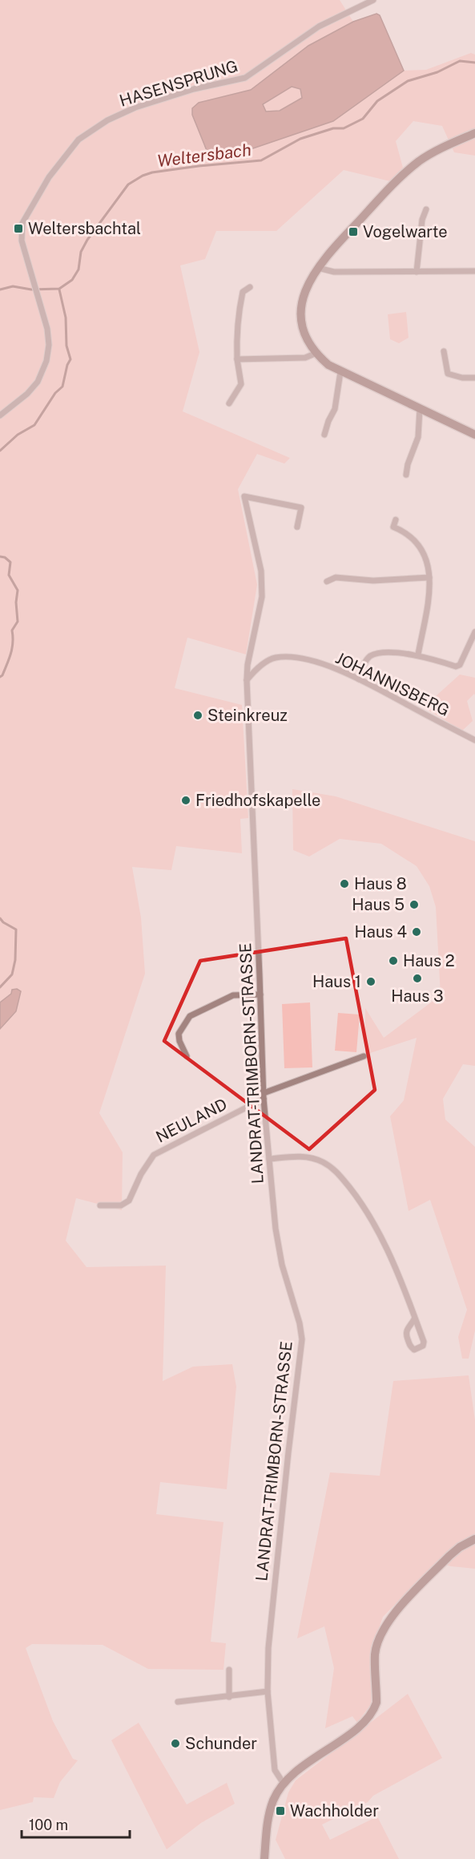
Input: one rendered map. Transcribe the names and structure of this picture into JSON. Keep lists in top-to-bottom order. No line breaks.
{"streets":{"street":["HASENSPRUNG","JOHANNISBERG","LANDRAT-TRIMBORN-STRASSE","NEULAND"]},"crossings":[["JOHANNISBERG","LANDRAT-TRIMBORN-STRASSE"],["LANDRAT-TRIMBORN-STRASSE","NEULAND"]],"water":["Weltersbach"],"places":{"transit":["Weltersbachtal","Vogelwarte","Wachholder"],"other":["Steinkreuz","Friedhofskapelle","Haus 8","Haus 5","Haus 4","Haus 2","Haus 3","Haus 1","Schunder"]},"scale_bar":"100 m"}
